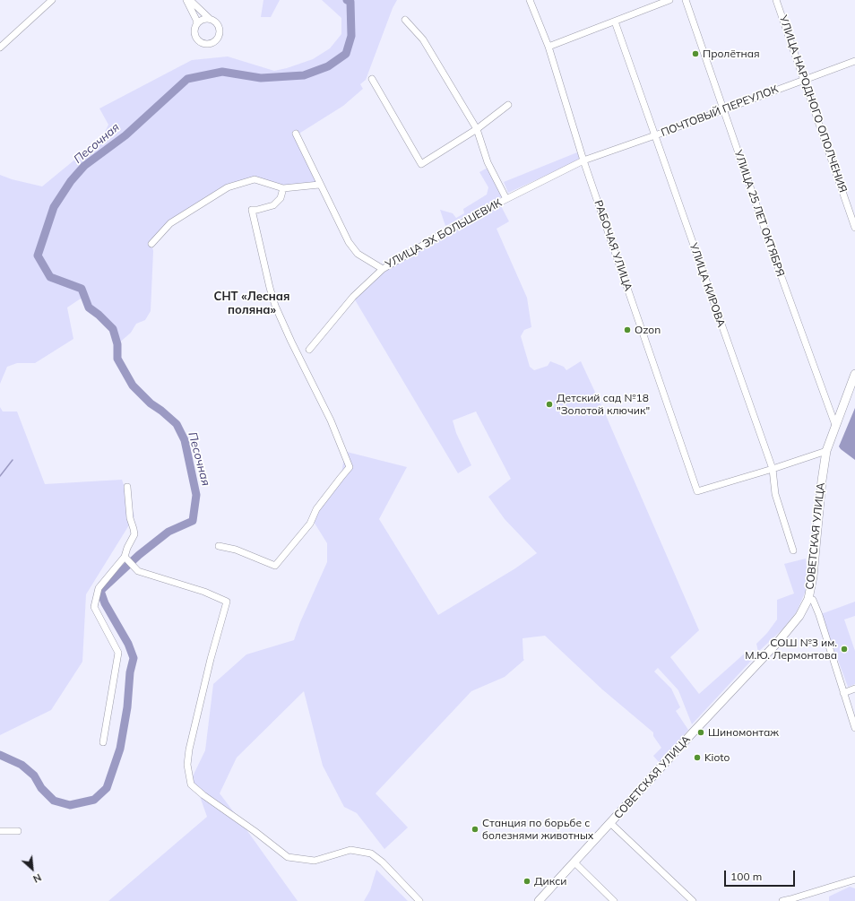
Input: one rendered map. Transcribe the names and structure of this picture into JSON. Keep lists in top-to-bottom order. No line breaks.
{"streets":{"main road":["СОВЕТСКАЯ УЛИЦА"],"street":["УЛИЦА НАРОДНОГО ОПОЛЧЕНИЯ","ПОЧТОВЫЙ ПЕРЕУЛОК","УЛИЦА 25 ЛЕТ ОКТЯБРЯ","УЛИЦА ЭХ БОЛЬШЕВИК","РАБОЧАЯ УЛИЦА","УЛИЦА КИРОВА"]},"crossings":[["УЛИЦА НАРОДНОГО ОПОЛЧЕНИЯ","ПОЧТОВЫЙ ПЕРЕУЛОК"],["ПОЧТОВЫЙ ПЕРЕУЛОК","УЛИЦА 25 ЛЕТ ОКТЯБРЯ"],["ПОЧТОВЫЙ ПЕРЕУЛОК","УЛИЦА ЭХ БОЛЬШЕВИК"],["ПОЧТОВЫЙ ПЕРЕУЛОК","РАБОЧАЯ УЛИЦА"],["ПОЧТОВЫЙ ПЕРЕУЛОК","УЛИЦА КИРОВА"],["УЛИЦА 25 ЛЕТ ОКТЯБРЯ","СОВЕТСКАЯ УЛИЦА"],["УЛИЦА ЭХ БОЛЬШЕВИК","РАБОЧАЯ УЛИЦА"],["РАБОЧАЯ УЛИЦА","УЛИЦА КИРОВА"]],"districts":["СНТ «Лесная поляна»"],"water":["Песочная"],"places":["Пролётная","Ozon","Детский сад №18 \"Золотой ключик\"","СОШ №3 им. М.Ю. Лермонтова","Шиномонтаж","Kioto","Станция по борьбе с болезнями животных","Дикси"],"scale_bar":"100 m","north":"bottom right"}
